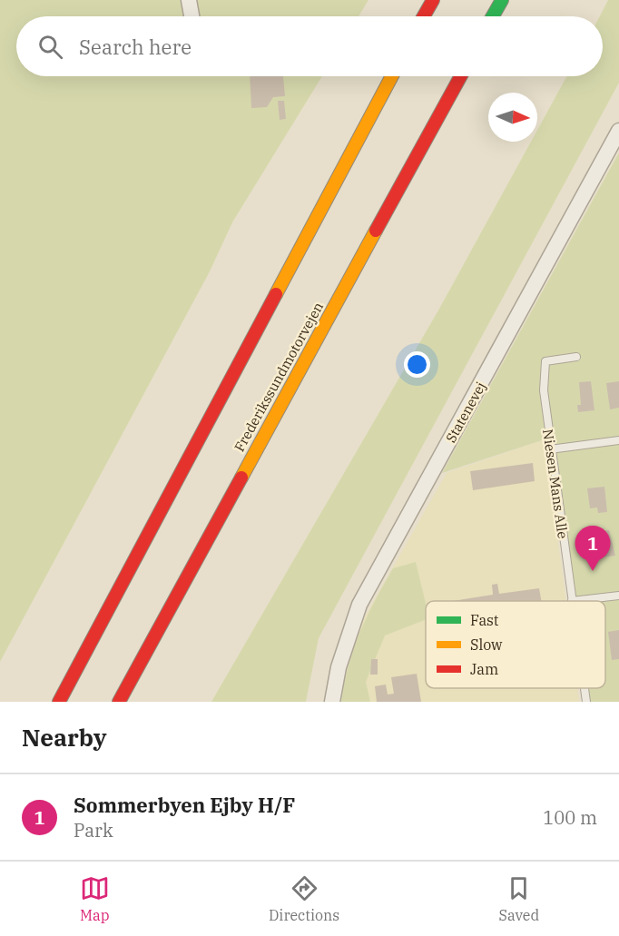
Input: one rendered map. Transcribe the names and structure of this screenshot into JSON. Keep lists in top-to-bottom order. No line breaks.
{"streets":{"highway":["Frederikssundmotorvejen"],"street":["Statenevej"],"lane":["Niesen Mans Alle"]},"legend":["Fast","Slow","Jam"],"north":"right","page":{"search":"Search here","pins":"1","heading":"Nearby","list":[{"mark":"1","name":"Sommerbyen Ejby H/F","note":"Park","value":"100 m"}],"nav":["Map","Directions","Saved"]}}
